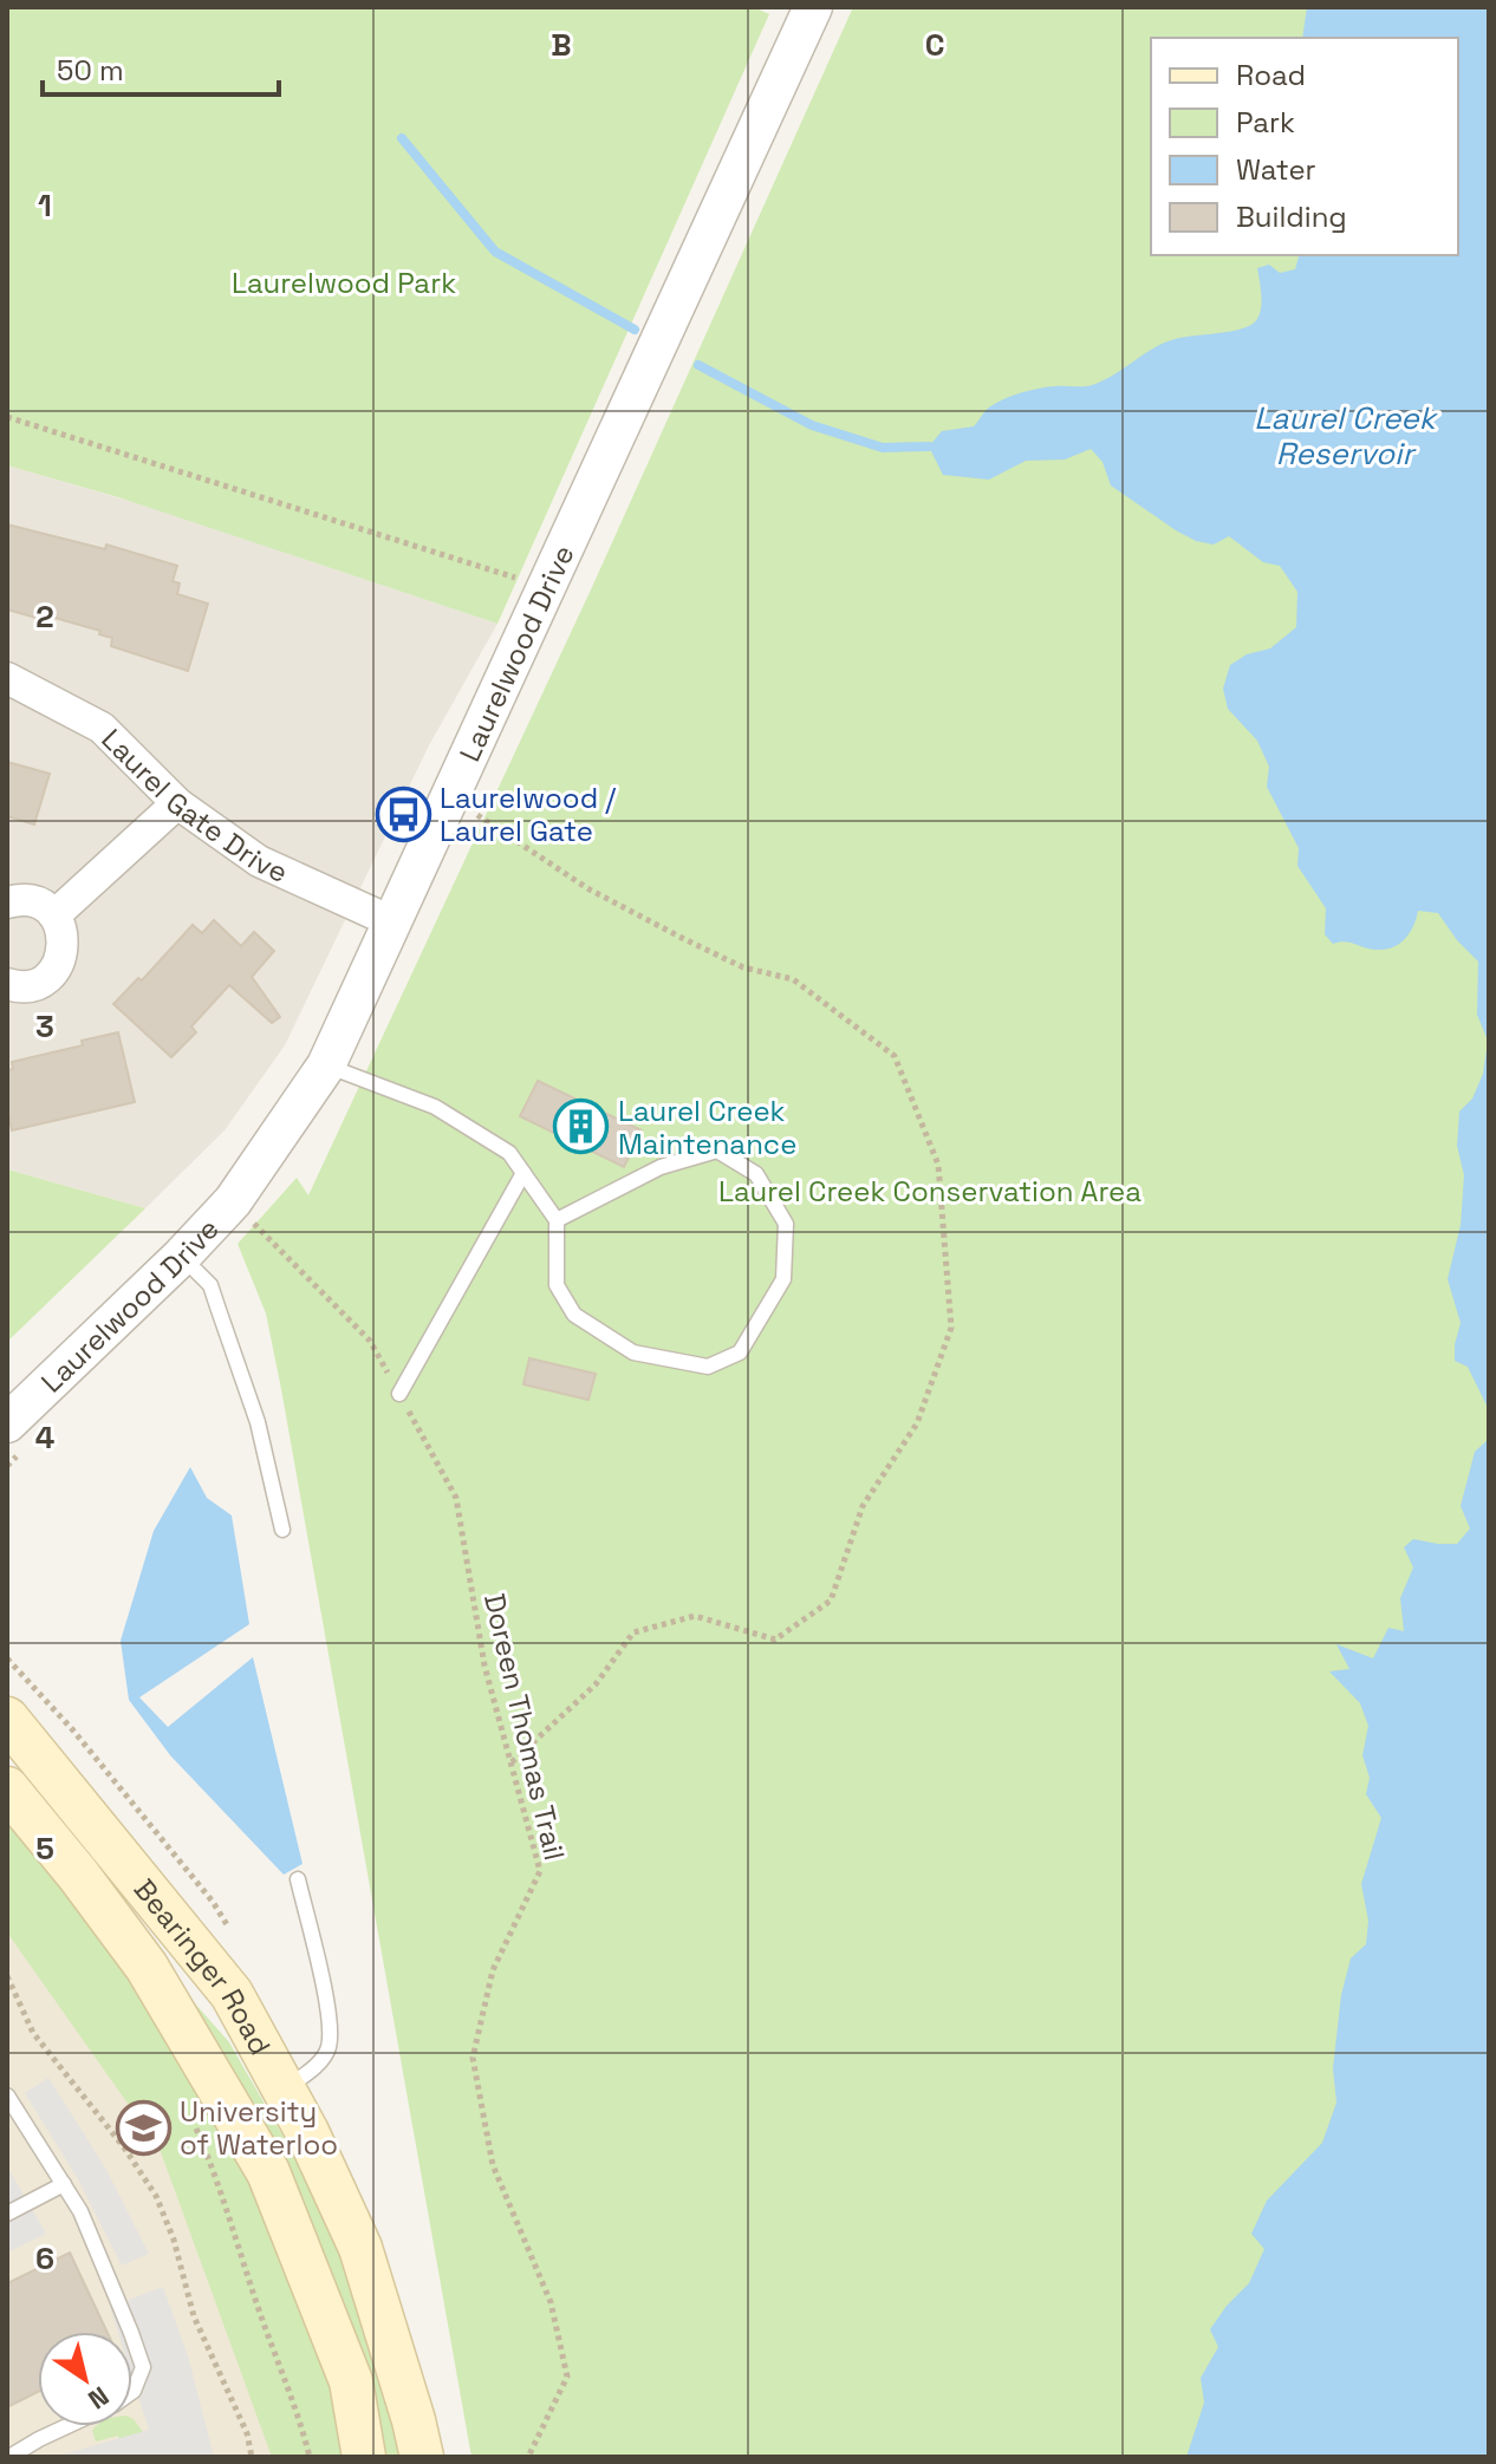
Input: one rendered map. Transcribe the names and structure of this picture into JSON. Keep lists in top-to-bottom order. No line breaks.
{"streets":{"main road":["Bearinger Road"],"street":["Laurelwood Drive","Laurel Gate Drive"],"path":["Doreen Thomas Trail"]},"crossings":[["Laurelwood Drive","Laurel Gate Drive"]],"water":["Laurel Creek Reservoir"],"parks":["Laurelwood Park","Laurel Creek Conservation Area"],"places":{"bus stop":["Laurelwood / Laurel Gate"],"building":["Laurel Creek Maintenance"],"school or university":["University of Waterloo"]},"legend":["Road","Park","Water","Building"],"scale_bar":"50 m","north":"bottom right","grid":{"columns":["B","C"],"rows":["1","2","3","4","5","6"]}}
